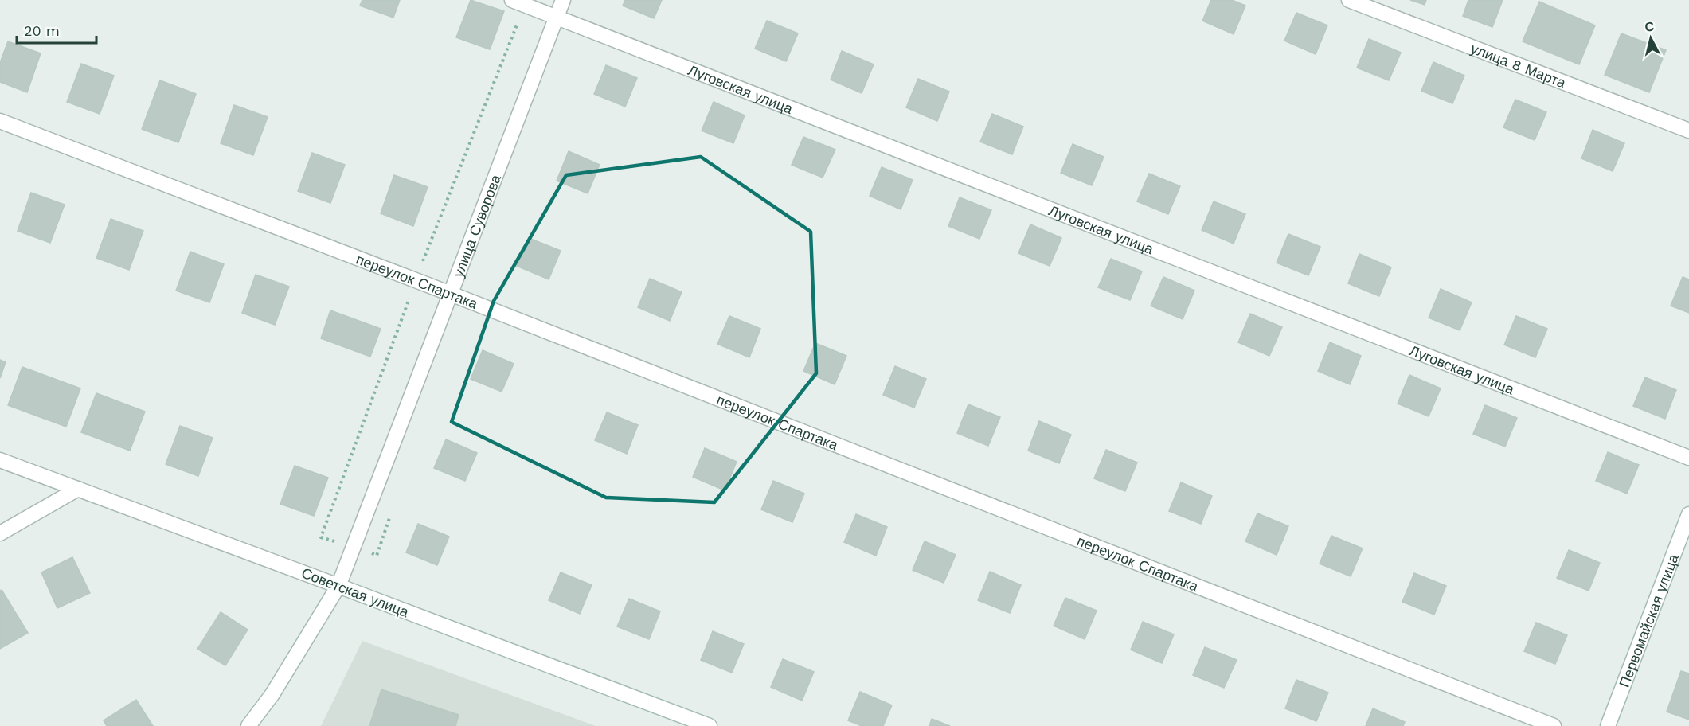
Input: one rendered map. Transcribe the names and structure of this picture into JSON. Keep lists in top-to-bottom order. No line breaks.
{"streets":{"street":["улица 8 Марта","Луговская улица","улица Суворова","переулок Спартака","Советская улица","Первомайская улица"]},"crossings":[["Луговская улица","улица Суворова"],["улица Суворова","переулок Спартака"],["улица Суворова","Советская улица"]],"scale_bar":"20 m","north":"top"}
